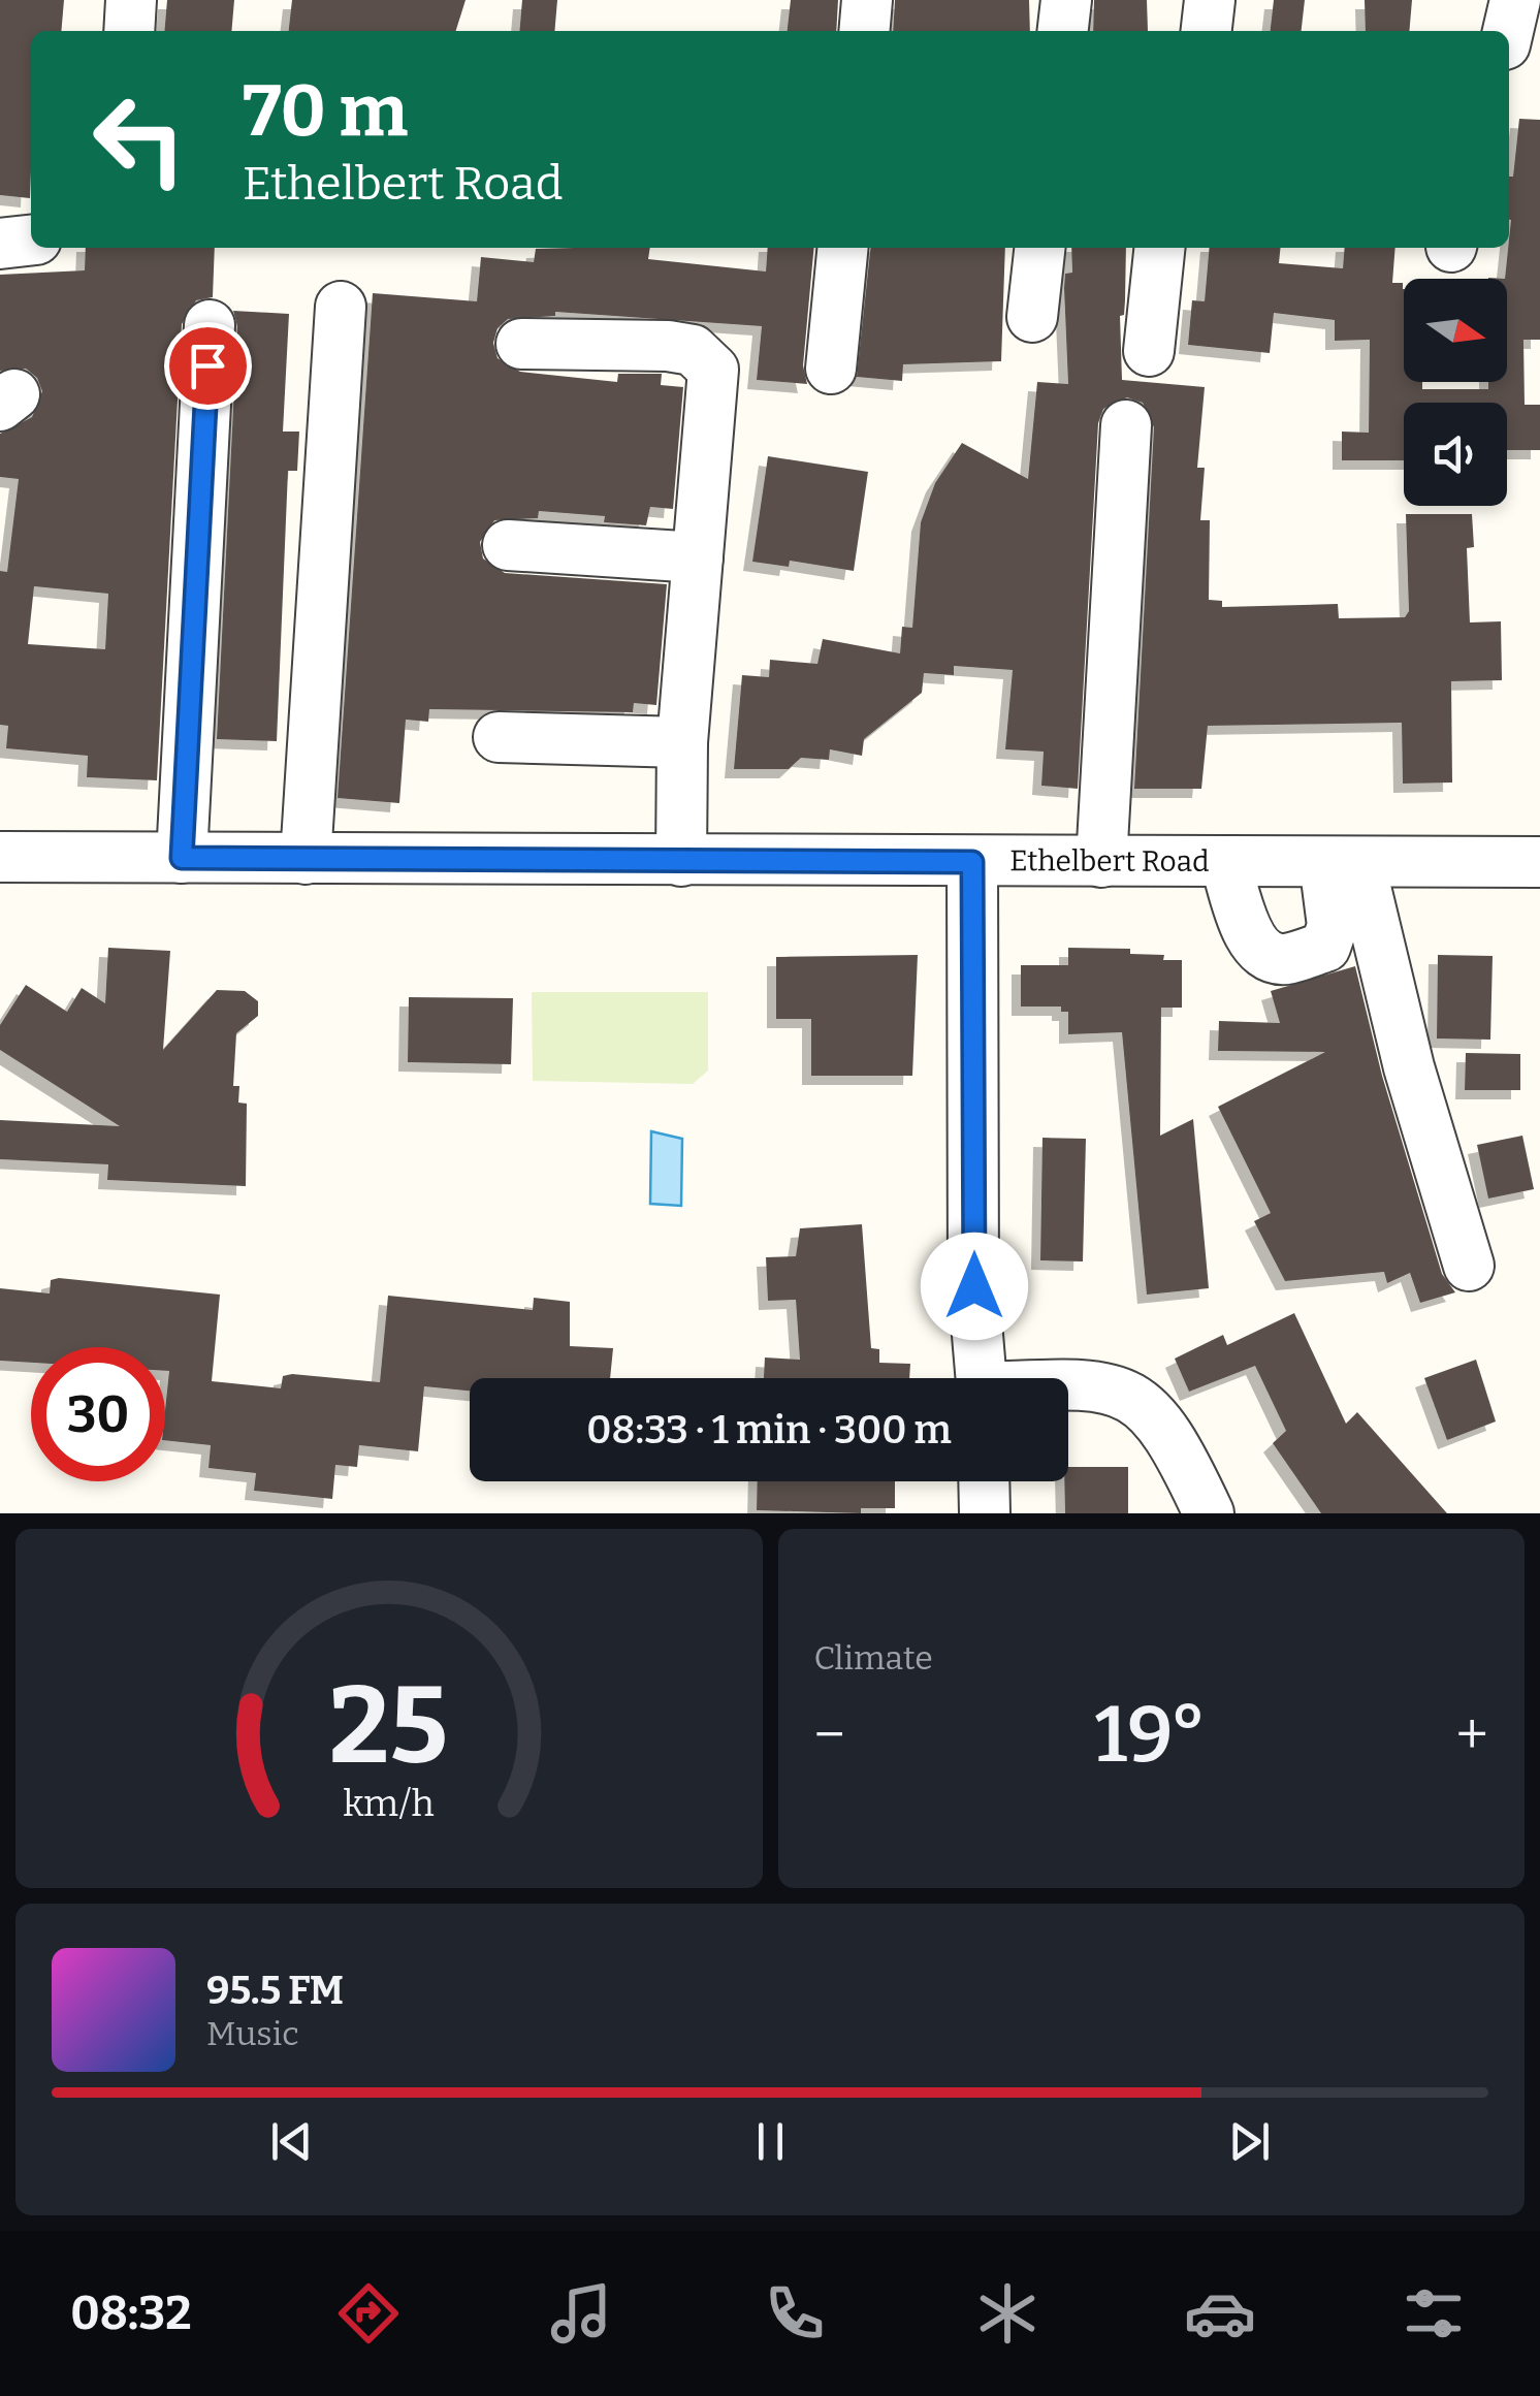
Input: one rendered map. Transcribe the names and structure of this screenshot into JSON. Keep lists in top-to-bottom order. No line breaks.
{"streets":{"street":["Ethelbert Road"]},"north":"right","page":{"turn":["70 m","Ethelbert Road"],"limit":"30","trip":"08:33 · 1 min · 300 m","tile":"Climate","heat":["−","19°","+"],"song":["95.5 FM","Music"],"tabs":"08:32","gauge":["25","km/h"]}}
